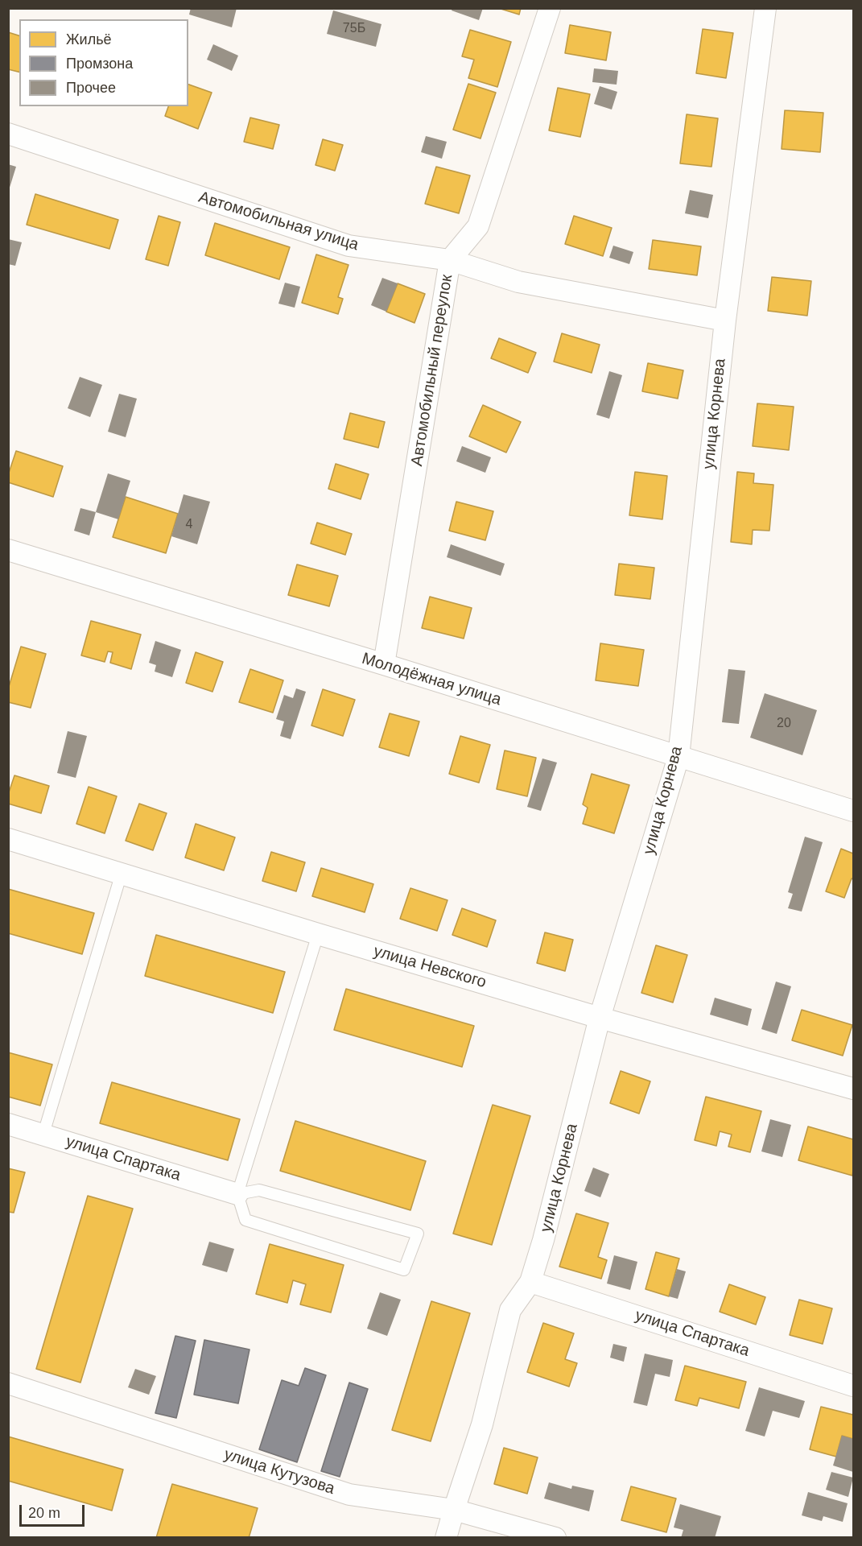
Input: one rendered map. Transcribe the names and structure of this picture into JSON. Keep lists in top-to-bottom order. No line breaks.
{"streets":{"street":["Автомобильная улица","Автомобильный переулок","улица Корнева","Молодёжная улица","улица Невского","улица Спартака","улица Кутузова"]},"crossings":[["Автомобильная улица","Автомобильный переулок"],["Автомобильная улица","улица Корнева"],["Автомобильный переулок","Молодёжная улица"],["улица Корнева","Молодёжная улица"],["улица Корнева","улица Невского"],["улица Корнева","улица Спартака"],["улица Корнева","улица Кутузова"]],"house_numbers":["75Б","4","20"],"legend":["Жильё","Промзона","Прочее"],"scale_bar":"20 m"}
